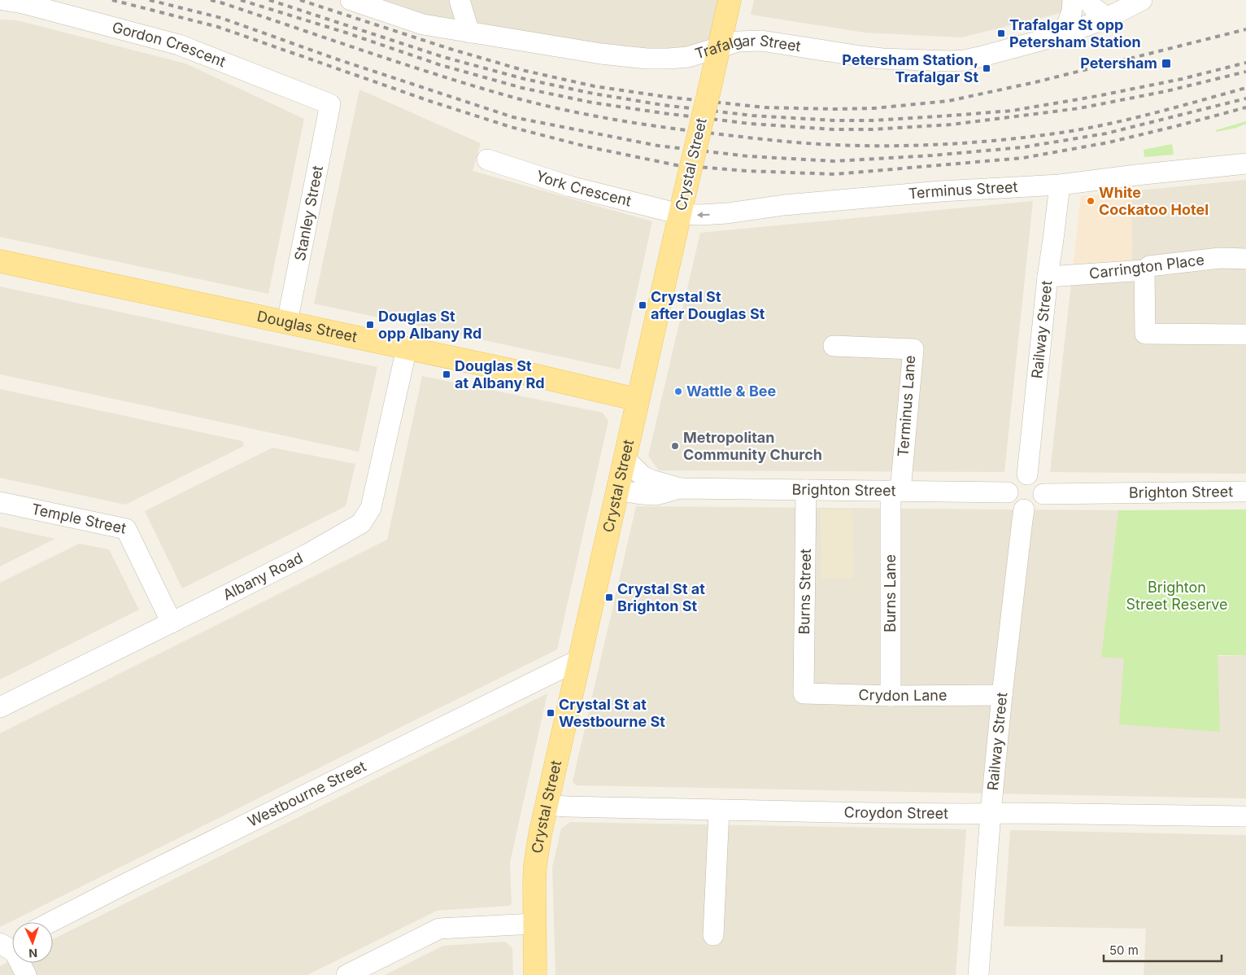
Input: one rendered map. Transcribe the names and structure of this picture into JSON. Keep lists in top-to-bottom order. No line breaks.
{"streets":{"main road":["Crystal Street","Douglas Street"],"street":["Gordon Crescent","Trafalgar Street","York Crescent","Terminus Street","Stanley Street","Carrington Place","Railway Street","Terminus Lane","Brighton Street","Temple Street","Albany Road","Burns Street","Burns Lane","Crydon Lane","Westbourne Street","Croydon Street"]},"crossings":[["Gordon Crescent","Stanley Street"],["Trafalgar Street","Crystal Street"],["Crystal Street","York Crescent"],["Crystal Street","Terminus Street"],["Crystal Street","Douglas Street"],["Crystal Street","Brighton Street"],["Crystal Street","Westbourne Street"],["Crystal Street","Croydon Street"],["York Crescent","Terminus Street"],["Terminus Street","Railway Street"],["Stanley Street","Douglas Street"],["Carrington Place","Railway Street"],["Douglas Street","Albany Road"],["Railway Street","Brighton Street"],["Railway Street","Crydon Lane"],["Railway Street","Croydon Street"],["Terminus Lane","Brighton Street"],["Terminus Lane","Burns Lane"],["Brighton Street","Burns Street"],["Brighton Street","Burns Lane"],["Temple Street","Albany Road"],["Burns Street","Crydon Lane"],["Burns Lane","Crydon Lane"]],"one_way":["Terminus Street"],"parks":["Brighton Street Reserve"],"places":{"transit":["Trafalgar St opp Petersham Station","Petersham","Petersham Station, Trafalgar St","Crystal St after Douglas St","Douglas St opp Albany Rd","Douglas St at Albany Rd","Crystal St at Brighton St","Crystal St at Westbourne St"],"other":["White Cockatoo Hotel","Wattle & Bee","Metropolitan Community Church"]},"scale_bar":"50 m","north":"bottom"}
